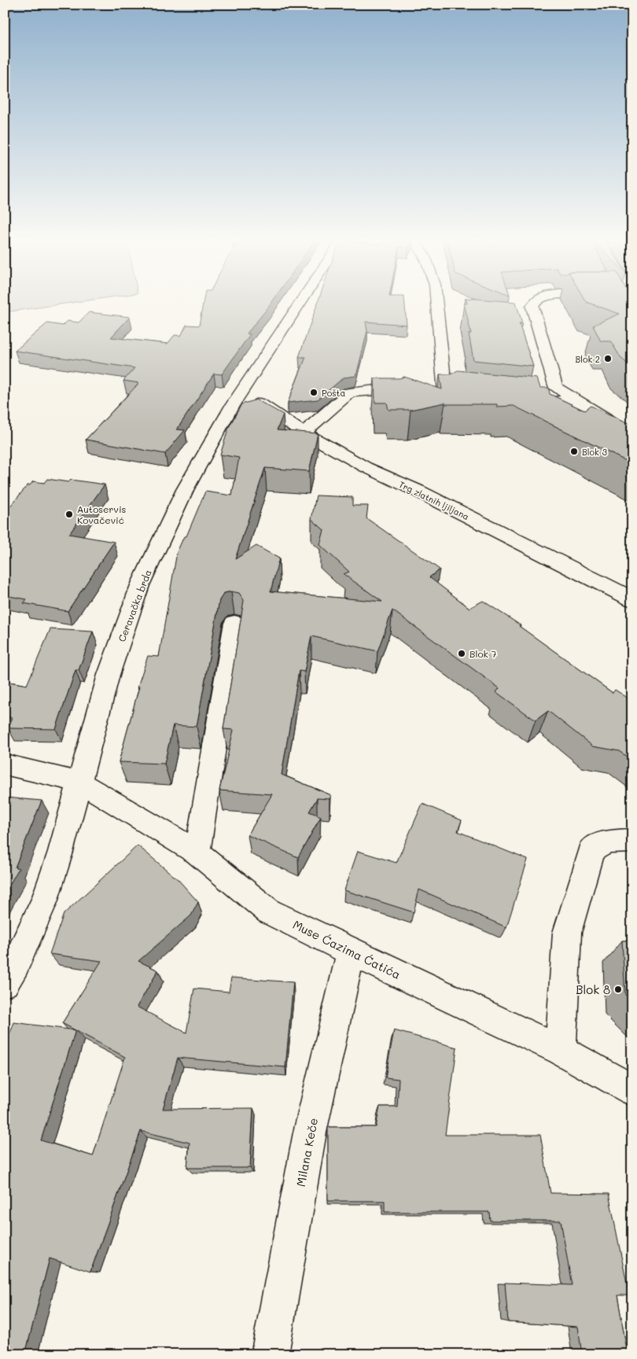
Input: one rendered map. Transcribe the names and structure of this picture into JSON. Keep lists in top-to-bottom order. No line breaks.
{"streets":{"street":["Trg zlatnih ljiljana","Ceravačka brda","Muse Ćazima Ćatića","Milana Keče"]},"crossings":[["Trg zlatnih ljiljana","Ceravačka brda"],["Ceravačka brda","Muse Ćazima Ćatića"],["Muse Ćazima Ćatića","Milana Keče"]],"places":["Blok 2","Pošta","Blok 3","Autoservis Kovačević","Blok 7","Blok 8"]}
